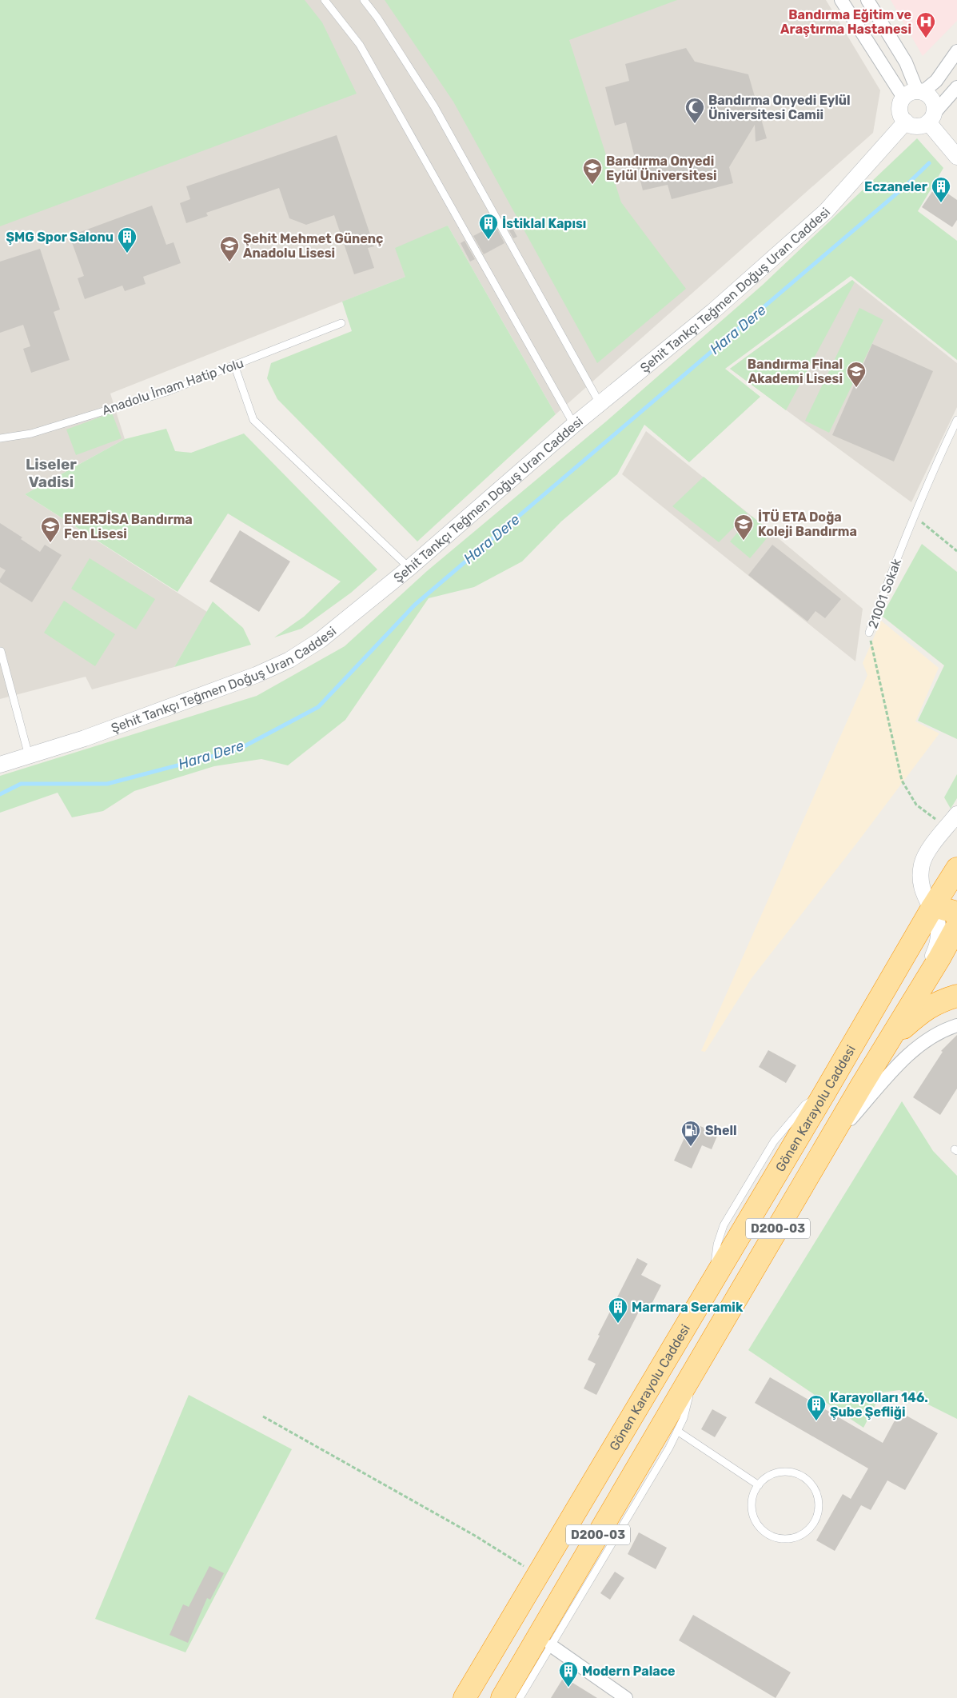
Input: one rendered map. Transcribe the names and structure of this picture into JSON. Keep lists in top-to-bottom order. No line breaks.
{"streets":{"highway":["Gönen Karayolu Caddesi","D200-03"],"street":["Şehit Tankçı Teğmen Doğuş Uran Caddesi"],"lane":["Anadolu İmam Hatip Yolu","21001 Sokak"]},"districts":["Liseler Vadisi"],"water":["Hara Dere"],"places":{"hospital":["Bandırma Eğitim ve Araştırma Hastanesi"],"mosque":["Bandırma Onyedi Eylül Üniversitesi Camii"],"school or university":["Bandırma Onyedi Eylül Üniversitesi","Şehit Mehmet Günenç Anadolu Lisesi","Bandırma Final Akademi Lisesi","İTÜ ETA Doğa Koleji Bandırma","ENERJİSA Bandırma Fen Lisesi"],"building":["Eczaneler","İstiklal Kapısı","ŞMG Spor Salonu","Marmara Seramik","Karayolları 146. Şube Şefliği","Modern Palace"],"fuel station":["Shell"]}}
